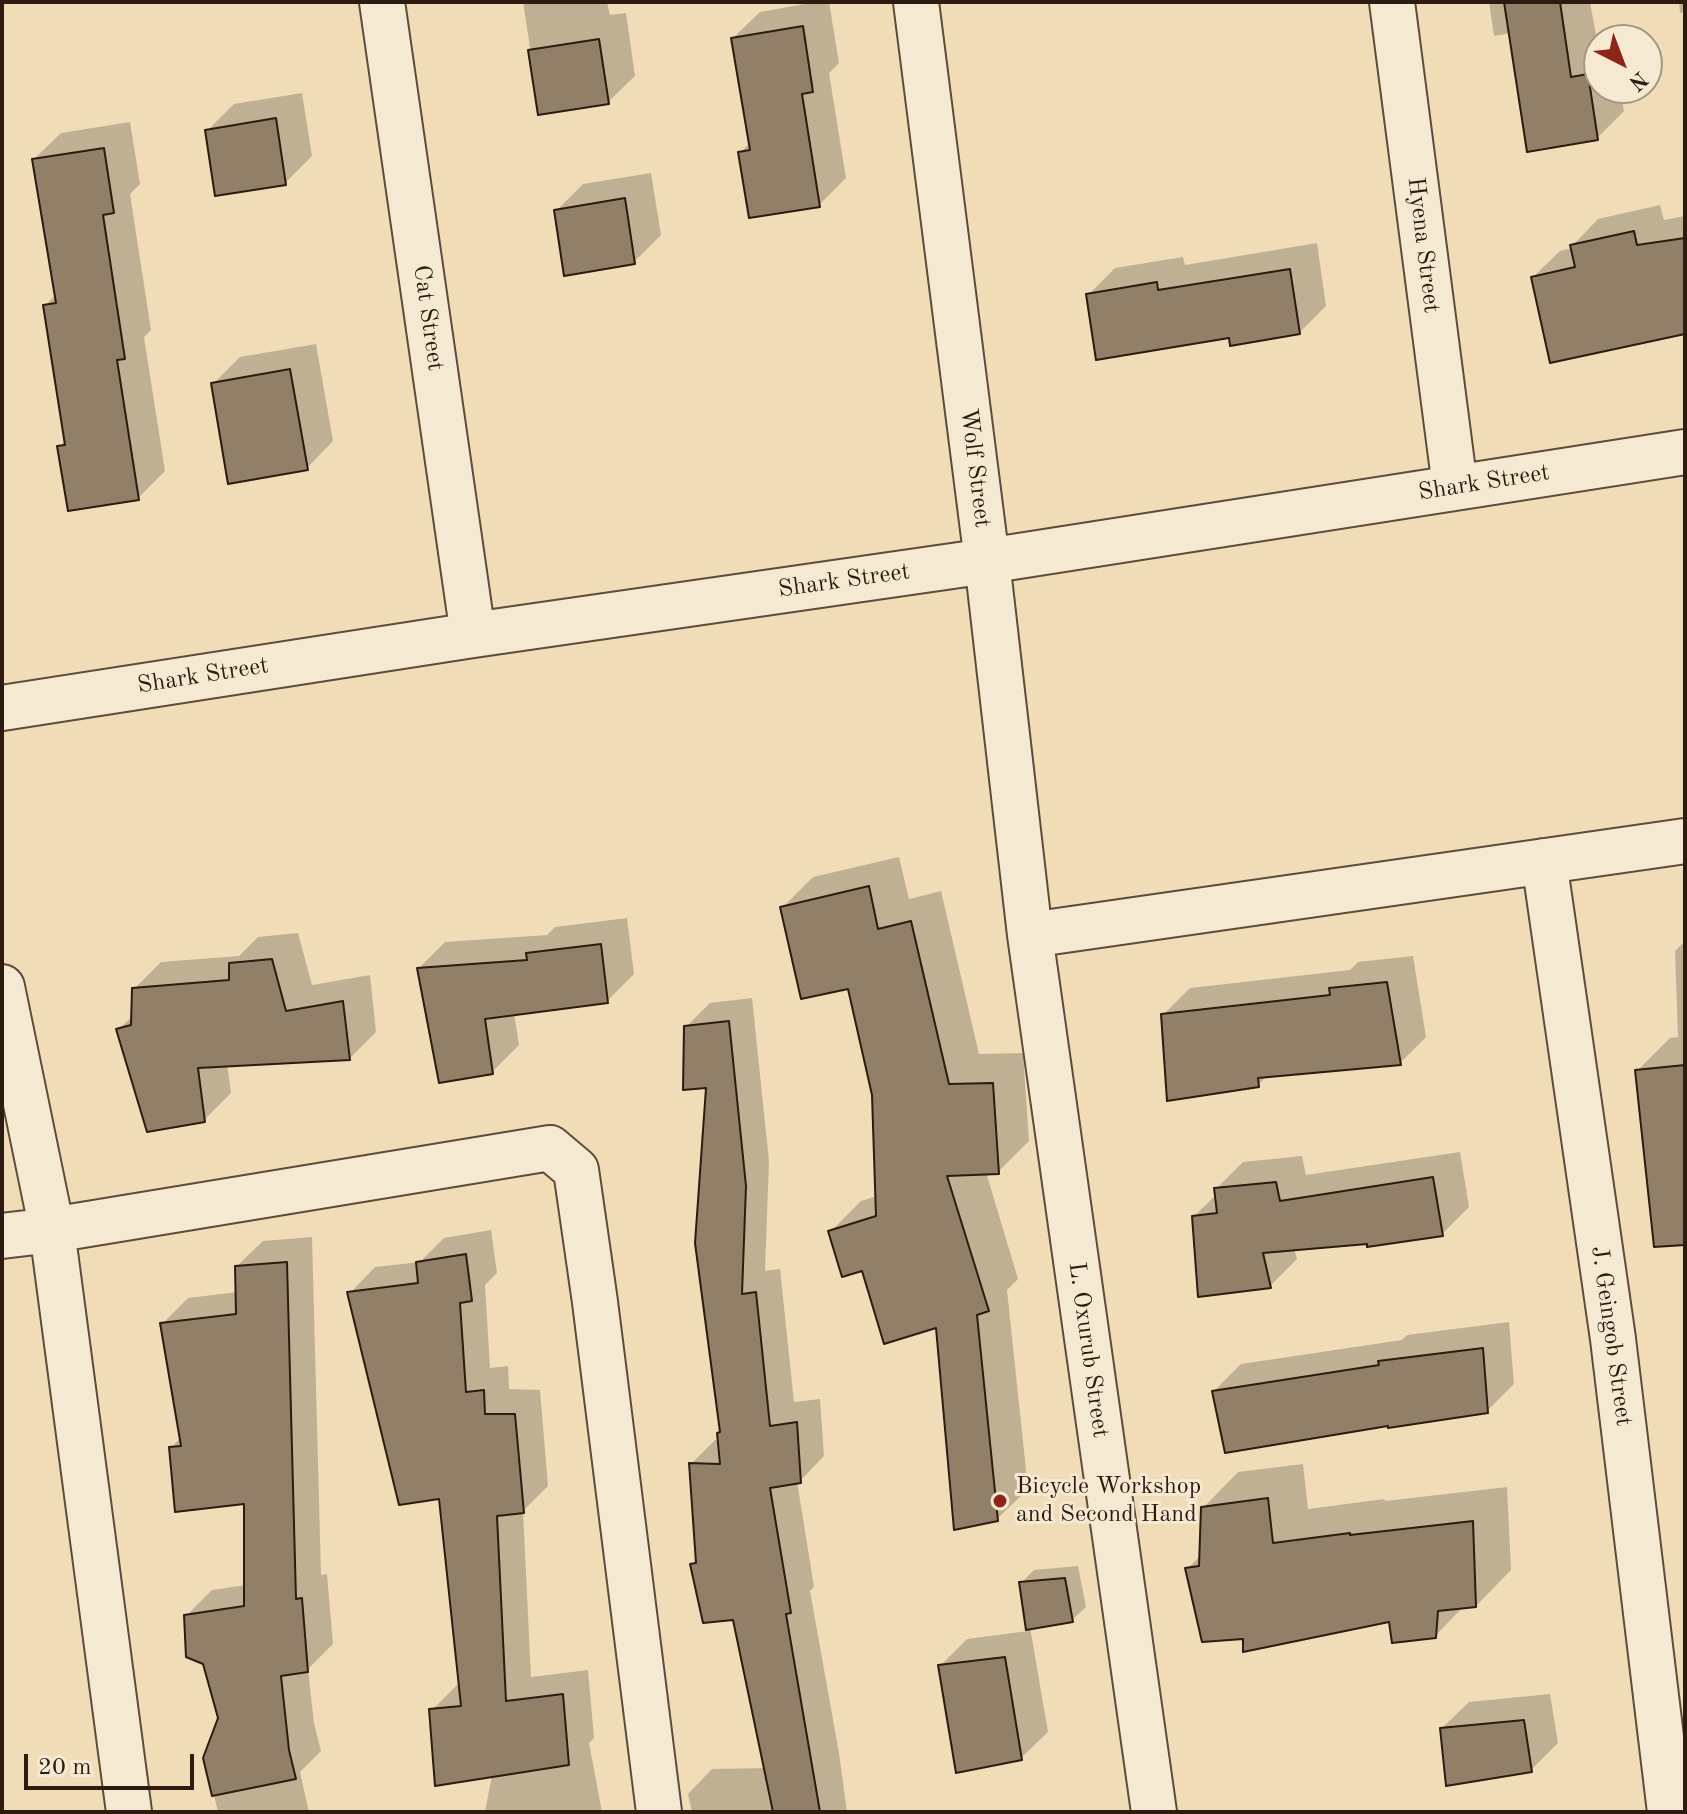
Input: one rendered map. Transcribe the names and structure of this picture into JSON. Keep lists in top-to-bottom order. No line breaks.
{"streets":{"street":["Hyena Street","Cat Street","Wolf Street","Shark Street","J. Geingob Street","L. Oxurub Street"]},"crossings":[["Hyena Street","Shark Street"],["Cat Street","Shark Street"],["Wolf Street","Shark Street"],["Wolf Street","L. Oxurub Street"]],"places":["Bicycle Workshop and Second Hand"],"scale_bar":"20 m","north":"bottom right"}
